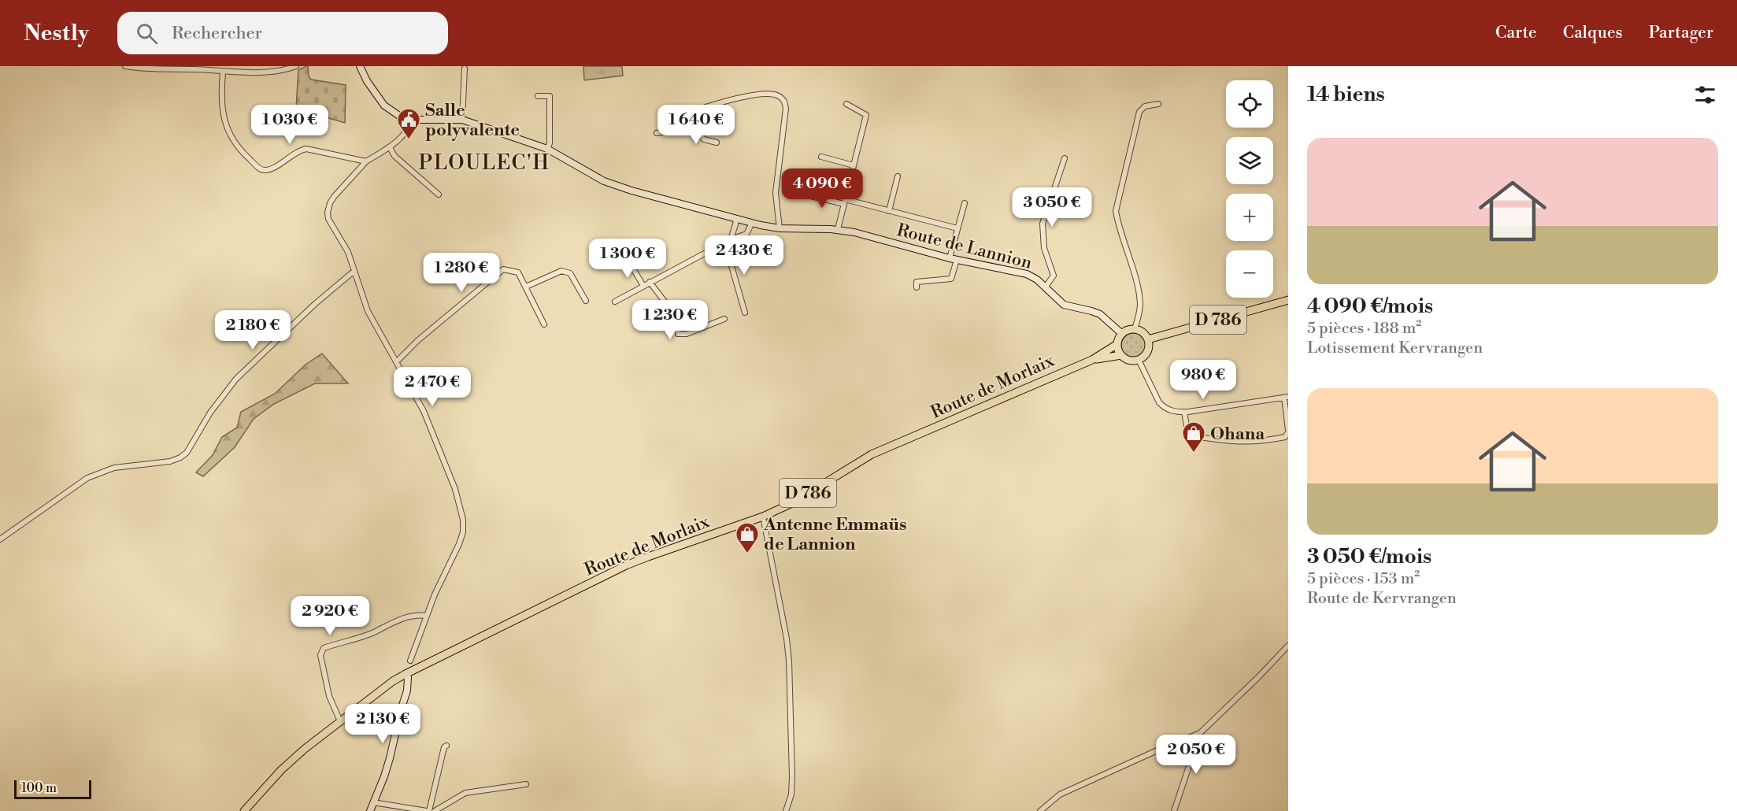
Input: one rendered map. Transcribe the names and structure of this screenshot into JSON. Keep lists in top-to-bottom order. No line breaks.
{"streets":{"main road":["D 786","Route de Morlaix"],"street":["Route de Lannion"]},"crossings":[["Route de Lannion","D 786"],["Route de Lannion","Route de Morlaix"],["D 786","Route de Morlaix"]],"districts":["PLOULEC'H"],"places":{"public building":["Salle polyvalente"],"shop":["Ohana","Antenne Emmaüs de Lannion"]},"scale_bar":"100 m","page":{"header":"Nestly","search":"Rechercher","nav":["Carte","Calques","Partager"],"heading":"14 biens","map_buttons":["+","−"],"price":["1 030 €","1 640 €","4 090 €","3 050 €","2 430 €","1 300 €","1 280 €","1 230 €","2 180 €","980 €","2 470 €","2 920 €","2 130 €","2 050 €"],"list":[{"name":"4 090 €/mois","note":"5 pièces · 188 m² · Lotissement Kervrangen"},{"name":"3 050 €/mois","note":"5 pièces · 153 m² · Route de Kervrangen"}],"scale":"100 m"}}
